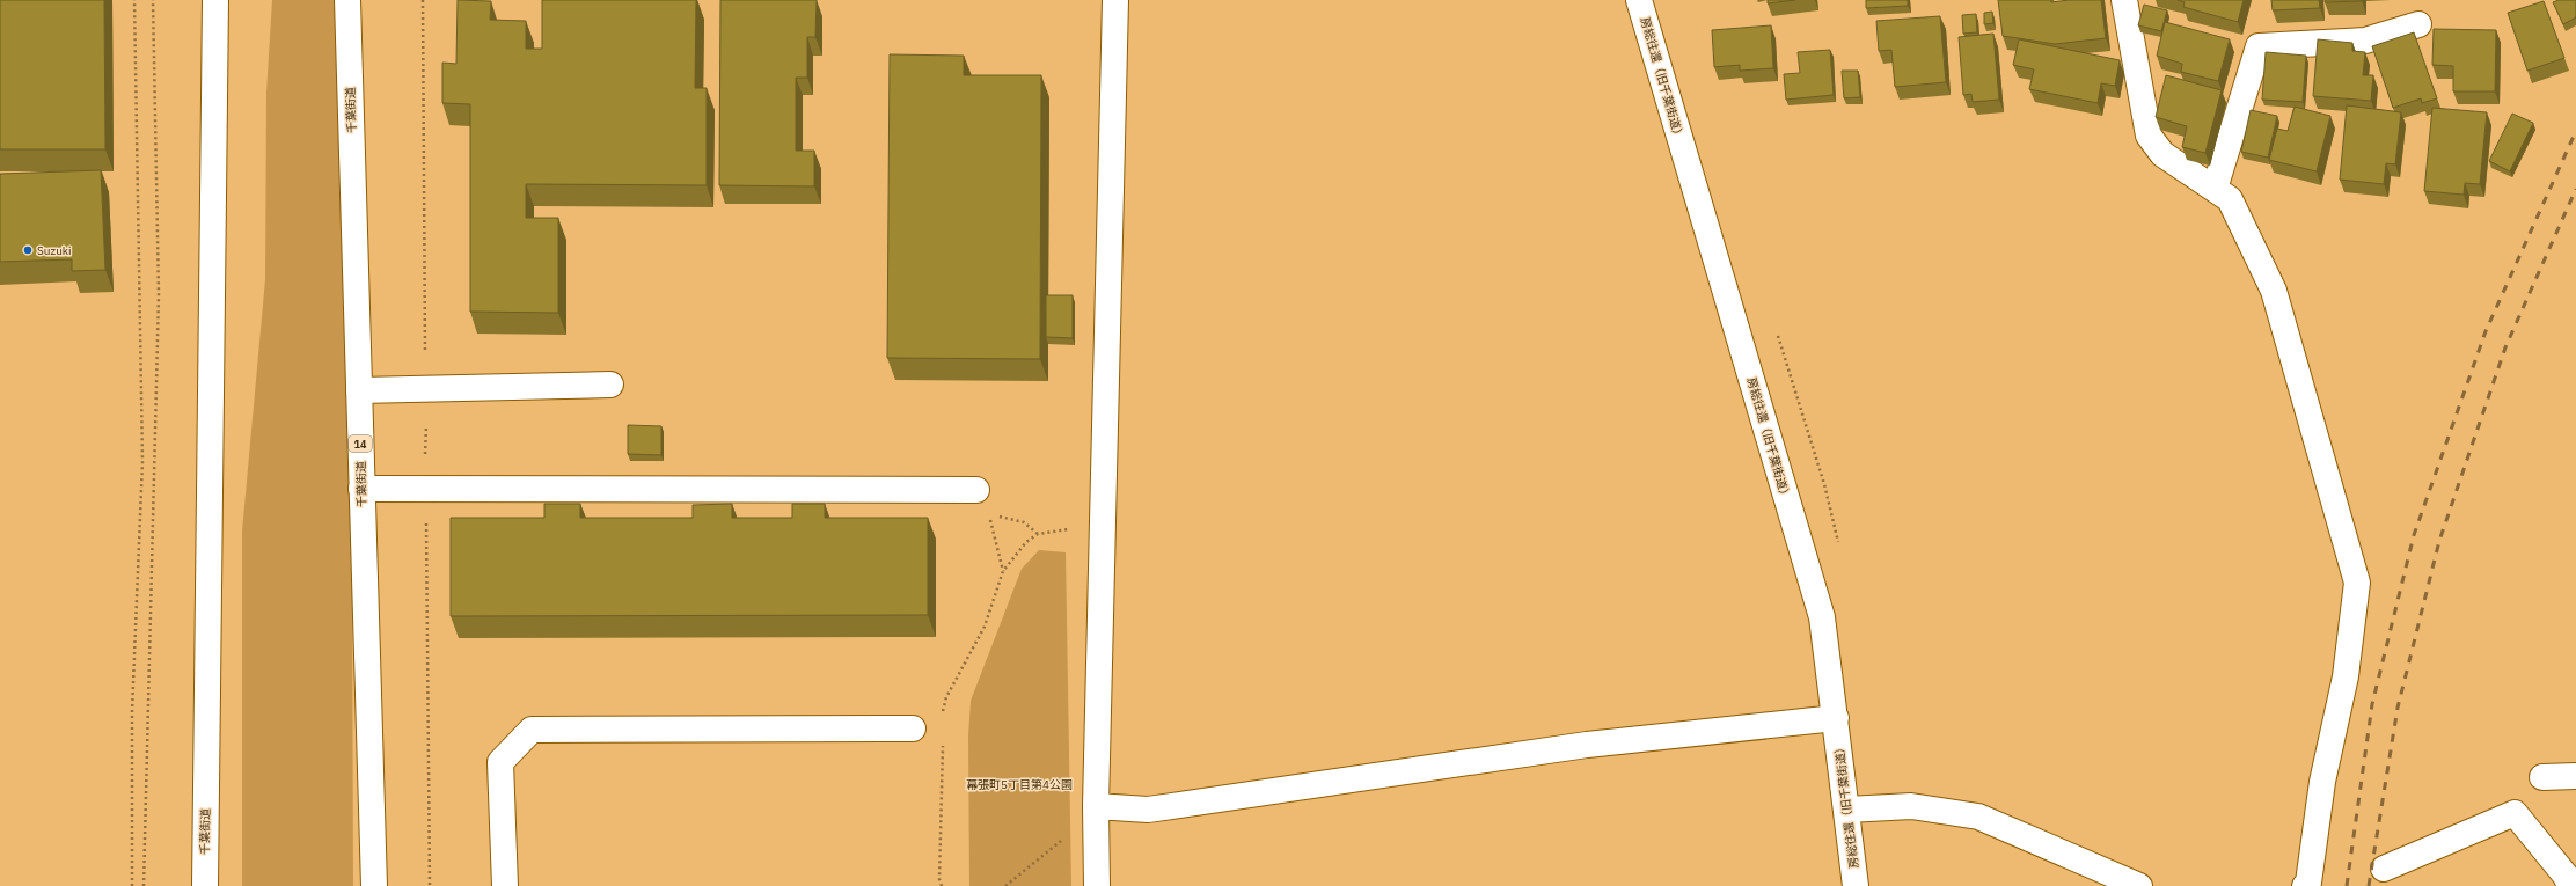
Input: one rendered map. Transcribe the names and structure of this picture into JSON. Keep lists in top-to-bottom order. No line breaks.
{"streets":{"main road":["房総往還（旧千葉街道）","千葉街道","14"]},"parks":["幕張町5丁目第4公園"],"places":["Suzuki"]}
